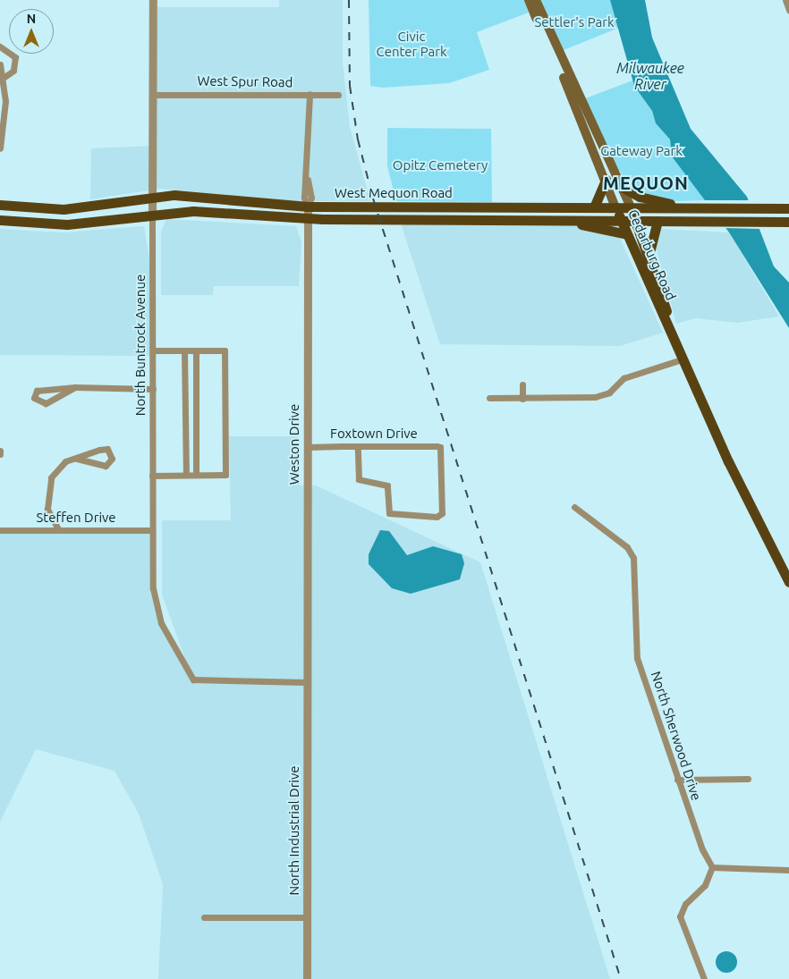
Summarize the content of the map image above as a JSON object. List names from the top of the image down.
{
  "streets": {
    "main road": ["West Mequon Road", "Cedarburg Road"],
    "street": [
      "West Spur Road",
      "North Buntrock Avenue",
      "Foxtown Drive",
      "Weston Drive",
      "Steffen Drive",
      "North Sherwood Drive",
      "North Industrial Drive"
    ]
  },
  "crossings": [
    ["West Spur Road", "North Buntrock Avenue"],
    ["West Mequon Road", "Cedarburg Road"],
    ["West Mequon Road", "North Buntrock Avenue"],
    ["West Mequon Road", "Weston Drive"],
    ["North Buntrock Avenue", "Weston Drive"],
    ["North Buntrock Avenue", "Steffen Drive"],
    ["North Buntrock Avenue", "North Industrial Drive"],
    ["Foxtown Drive", "Weston Drive"],
    ["Weston Drive", "North Industrial Drive"]
  ],
  "districts": ["MEQUON"],
  "water": ["Milwaukee River"],
  "parks": [
    "Settler's Park",
    "Civic Center Park",
    "Gateway Park",
    "Opitz Cemetery"
  ],
  "north": "top"
}
